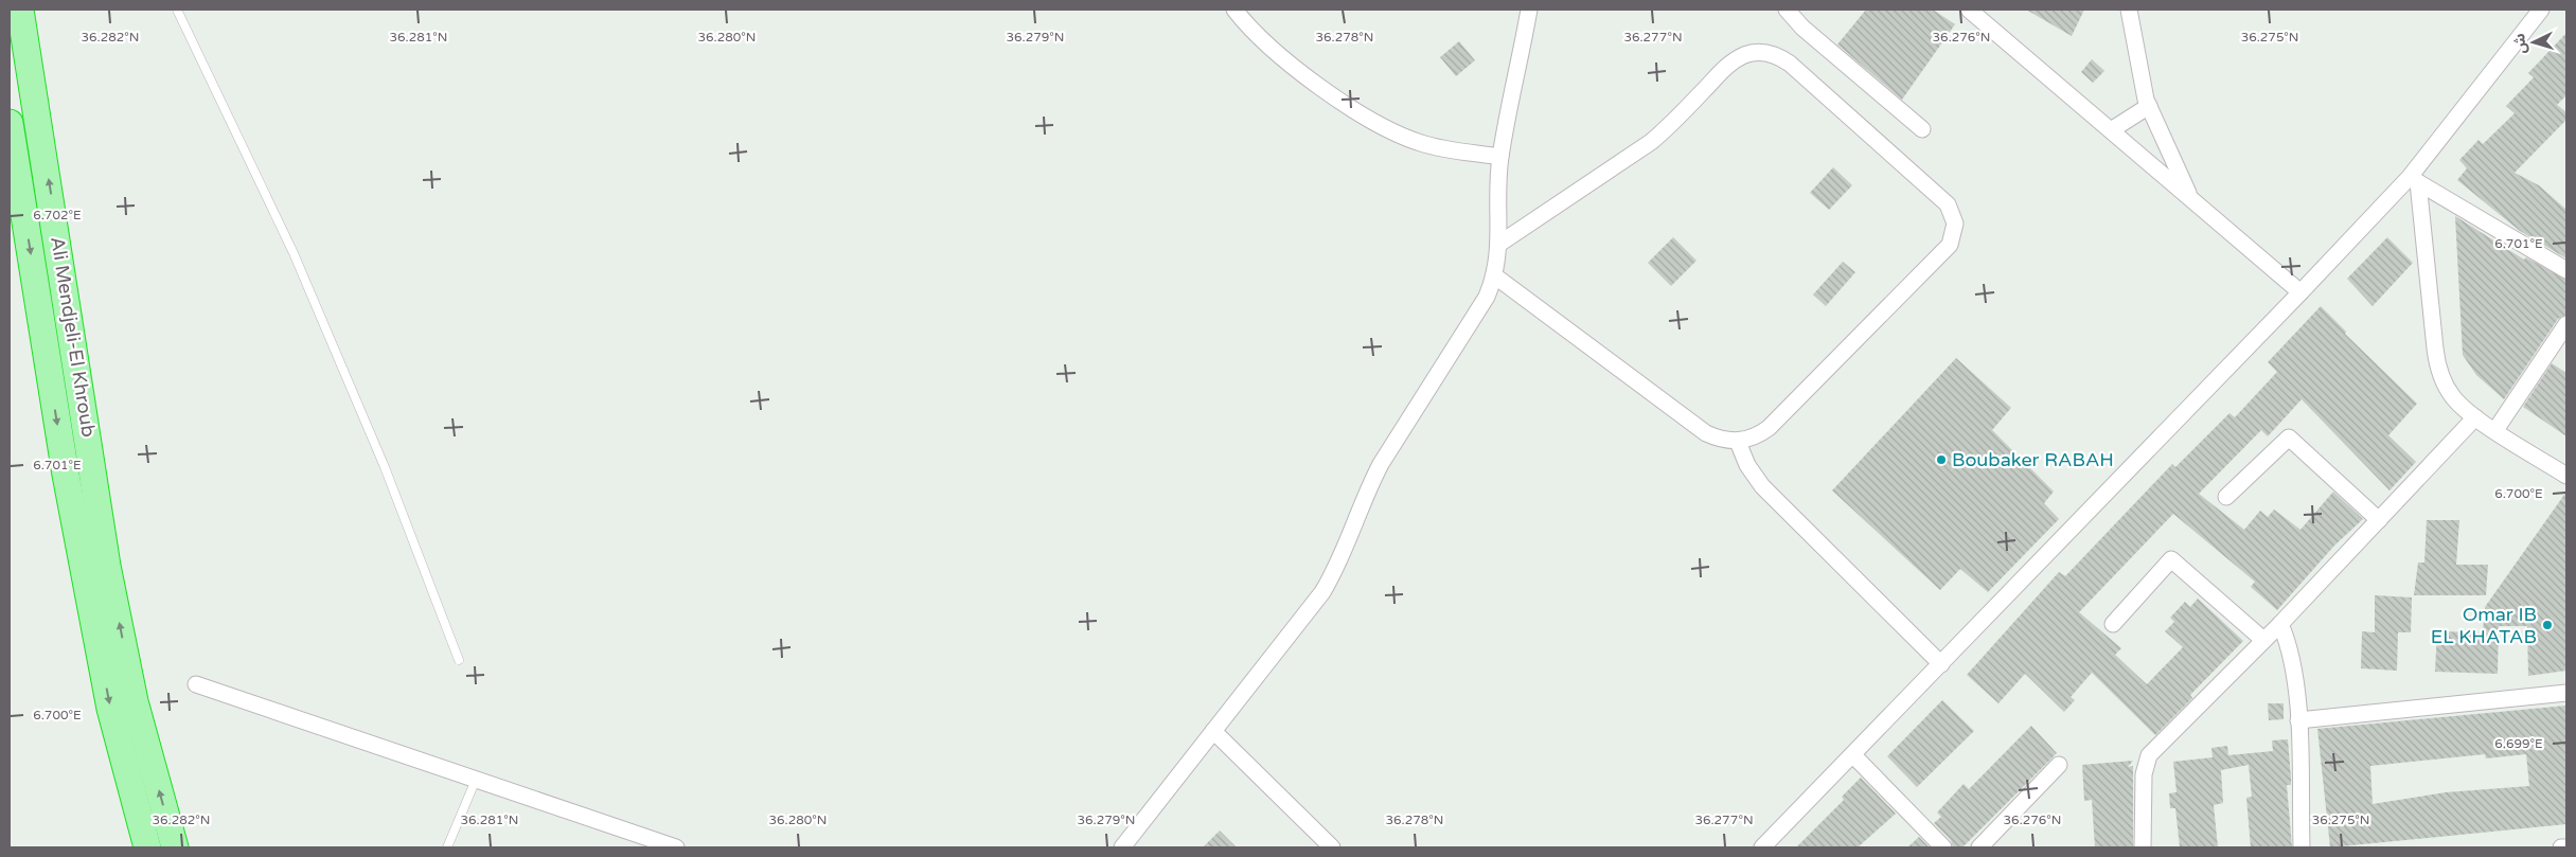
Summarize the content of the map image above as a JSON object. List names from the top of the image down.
{
  "streets": {
    "highway": ["Ali Mendjeli-El Khroub"]
  },
  "places": ["Boubaker RABAH", "Omar IB EL KHATAB"],
  "north": "left",
  "coordinates": [
    "36.282°N",
    "36.281°N",
    "36.280°N",
    "36.279°N",
    "36.278°N",
    "36.277°N",
    "36.276°N",
    "36.275°N",
    "6.702°E",
    "6.701°E",
    "6.700°E",
    "6.699°E"
  ]
}
